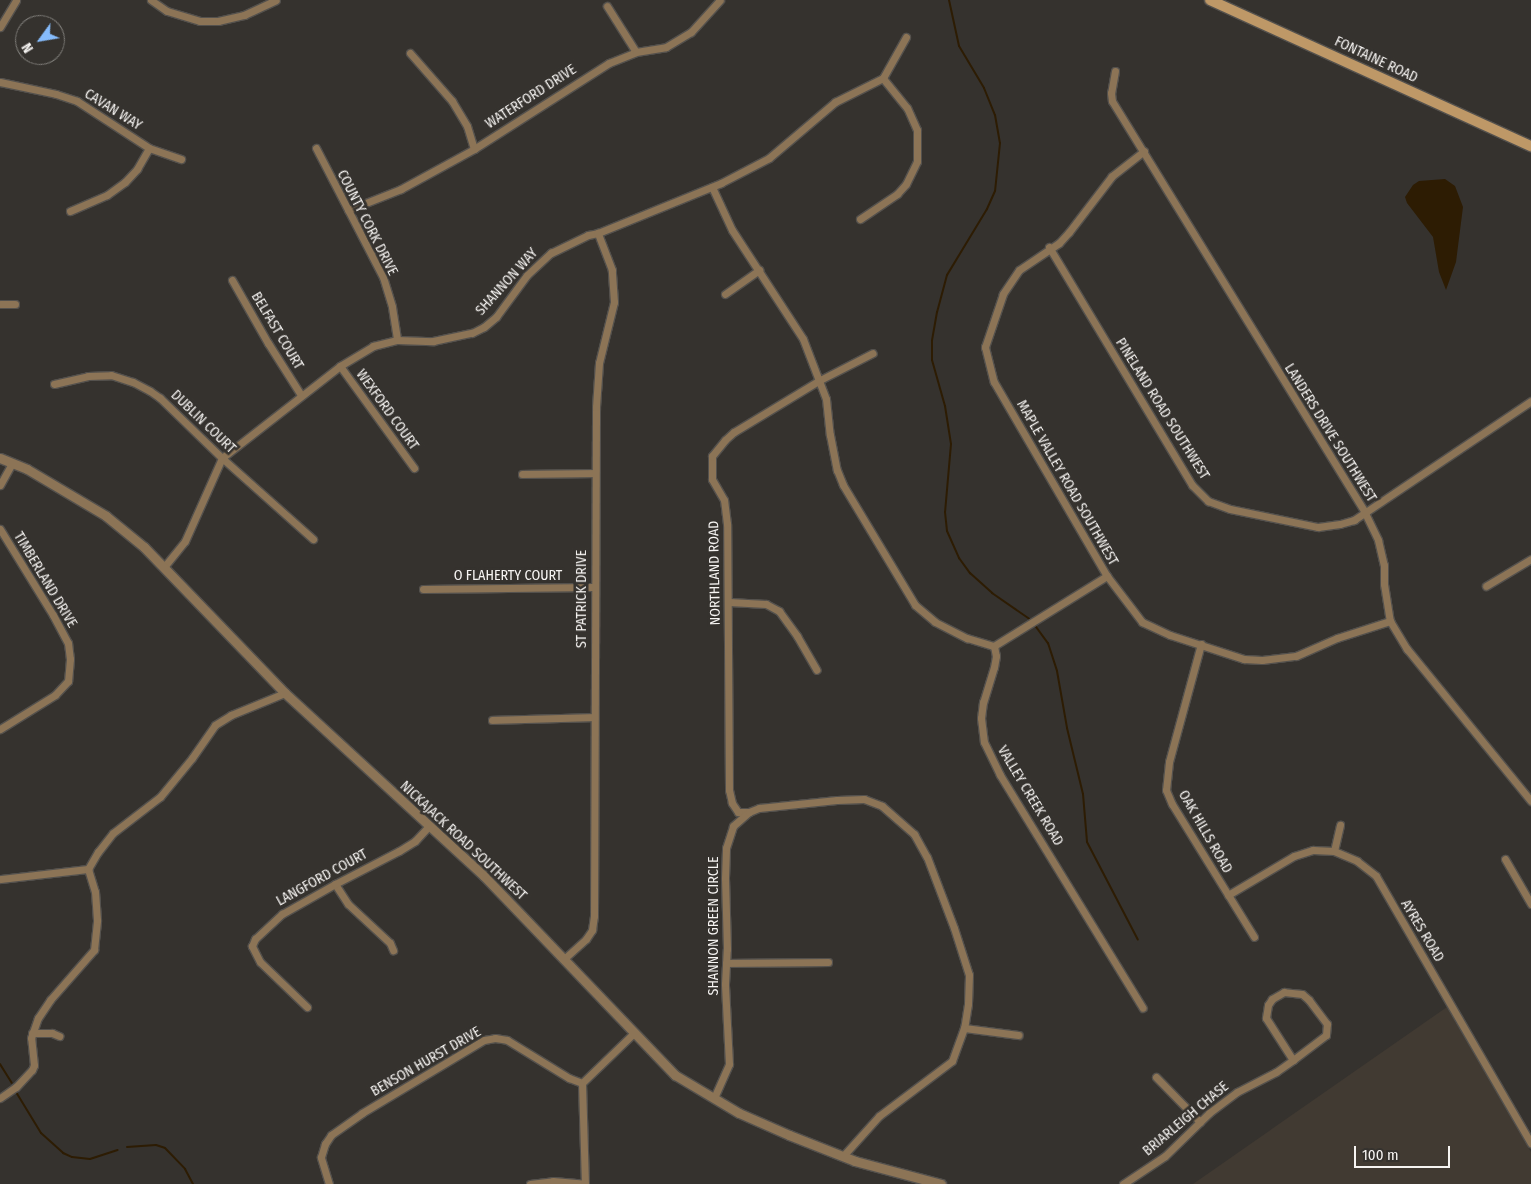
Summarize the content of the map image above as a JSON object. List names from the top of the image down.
{
  "streets": {
    "main road": ["FONTAINE ROAD"],
    "street": [
      "WATERFORD DRIVE",
      "CAVAN WAY",
      "COUNTY CORK DRIVE",
      "SHANNON WAY",
      "BELFAST COURT",
      "PINELAND ROAD SOUTHWEST",
      "WEXFORD COURT",
      "DUBLIN COURT",
      "LANDERS DRIVE SOUTHWEST",
      "MAPLE VALLEY ROAD SOUTHWEST",
      "NORTHLAND ROAD",
      "O FLAHERTY COURT",
      "TIMBERLAND DRIVE",
      "ST PATRICK DRIVE",
      "VALLEY CREEK ROAD",
      "OAK HILLS ROAD",
      "NICKAJACK ROAD SOUTHWEST",
      "LANGFORD COURT",
      "SHANNON GREEN CIRCLE",
      "AYRES ROAD",
      "BENSON HURST DRIVE",
      "BRIARLEIGH CHASE"
    ]
  },
  "crossings": [
    ["WATERFORD DRIVE", "COUNTY CORK DRIVE"],
    ["COUNTY CORK DRIVE", "SHANNON WAY"],
    ["SHANNON WAY", "BELFAST COURT"],
    ["SHANNON WAY", "WEXFORD COURT"],
    ["SHANNON WAY", "DUBLIN COURT"],
    ["SHANNON WAY", "ST PATRICK DRIVE"],
    ["SHANNON WAY", "NICKAJACK ROAD SOUTHWEST"],
    ["PINELAND ROAD SOUTHWEST", "LANDERS DRIVE SOUTHWEST"],
    ["PINELAND ROAD SOUTHWEST", "MAPLE VALLEY ROAD SOUTHWEST"],
    ["LANDERS DRIVE SOUTHWEST", "MAPLE VALLEY ROAD SOUTHWEST"],
    ["MAPLE VALLEY ROAD SOUTHWEST", "OAK HILLS ROAD"],
    ["NORTHLAND ROAD", "SHANNON GREEN CIRCLE"],
    ["O FLAHERTY COURT", "ST PATRICK DRIVE"],
    ["ST PATRICK DRIVE", "NICKAJACK ROAD SOUTHWEST"],
    ["OAK HILLS ROAD", "AYRES ROAD"],
    ["NICKAJACK ROAD SOUTHWEST", "LANGFORD COURT"],
    ["NICKAJACK ROAD SOUTHWEST", "SHANNON GREEN CIRCLE"]
  ],
  "scale_bar": "100 m",
  "north": "bottom left"
}
